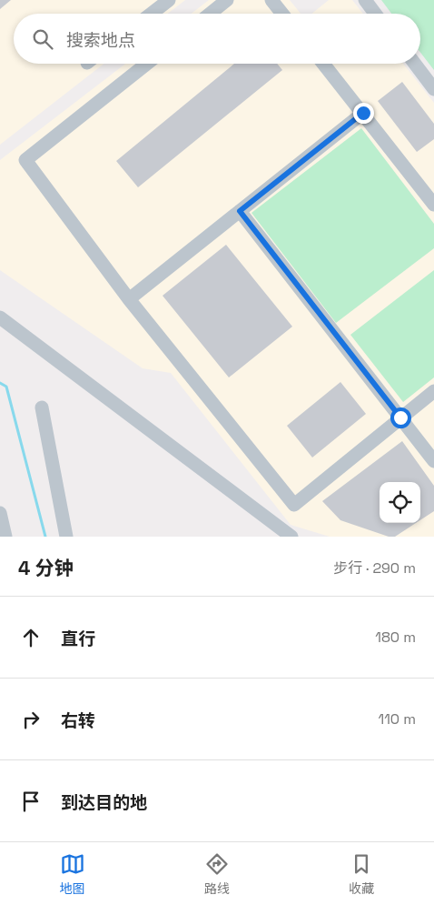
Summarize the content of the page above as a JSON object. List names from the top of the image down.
{
  "page": {
    "search": "搜索地点",
    "heading": ["4 分钟", "步行 · 290 m"],
    "list": [
      ["直行", "180 m"],
      ["右转", "110 m"],
      "到达目的地"
    ],
    "nav": ["地图", "路线", "收藏"]
  }
}
